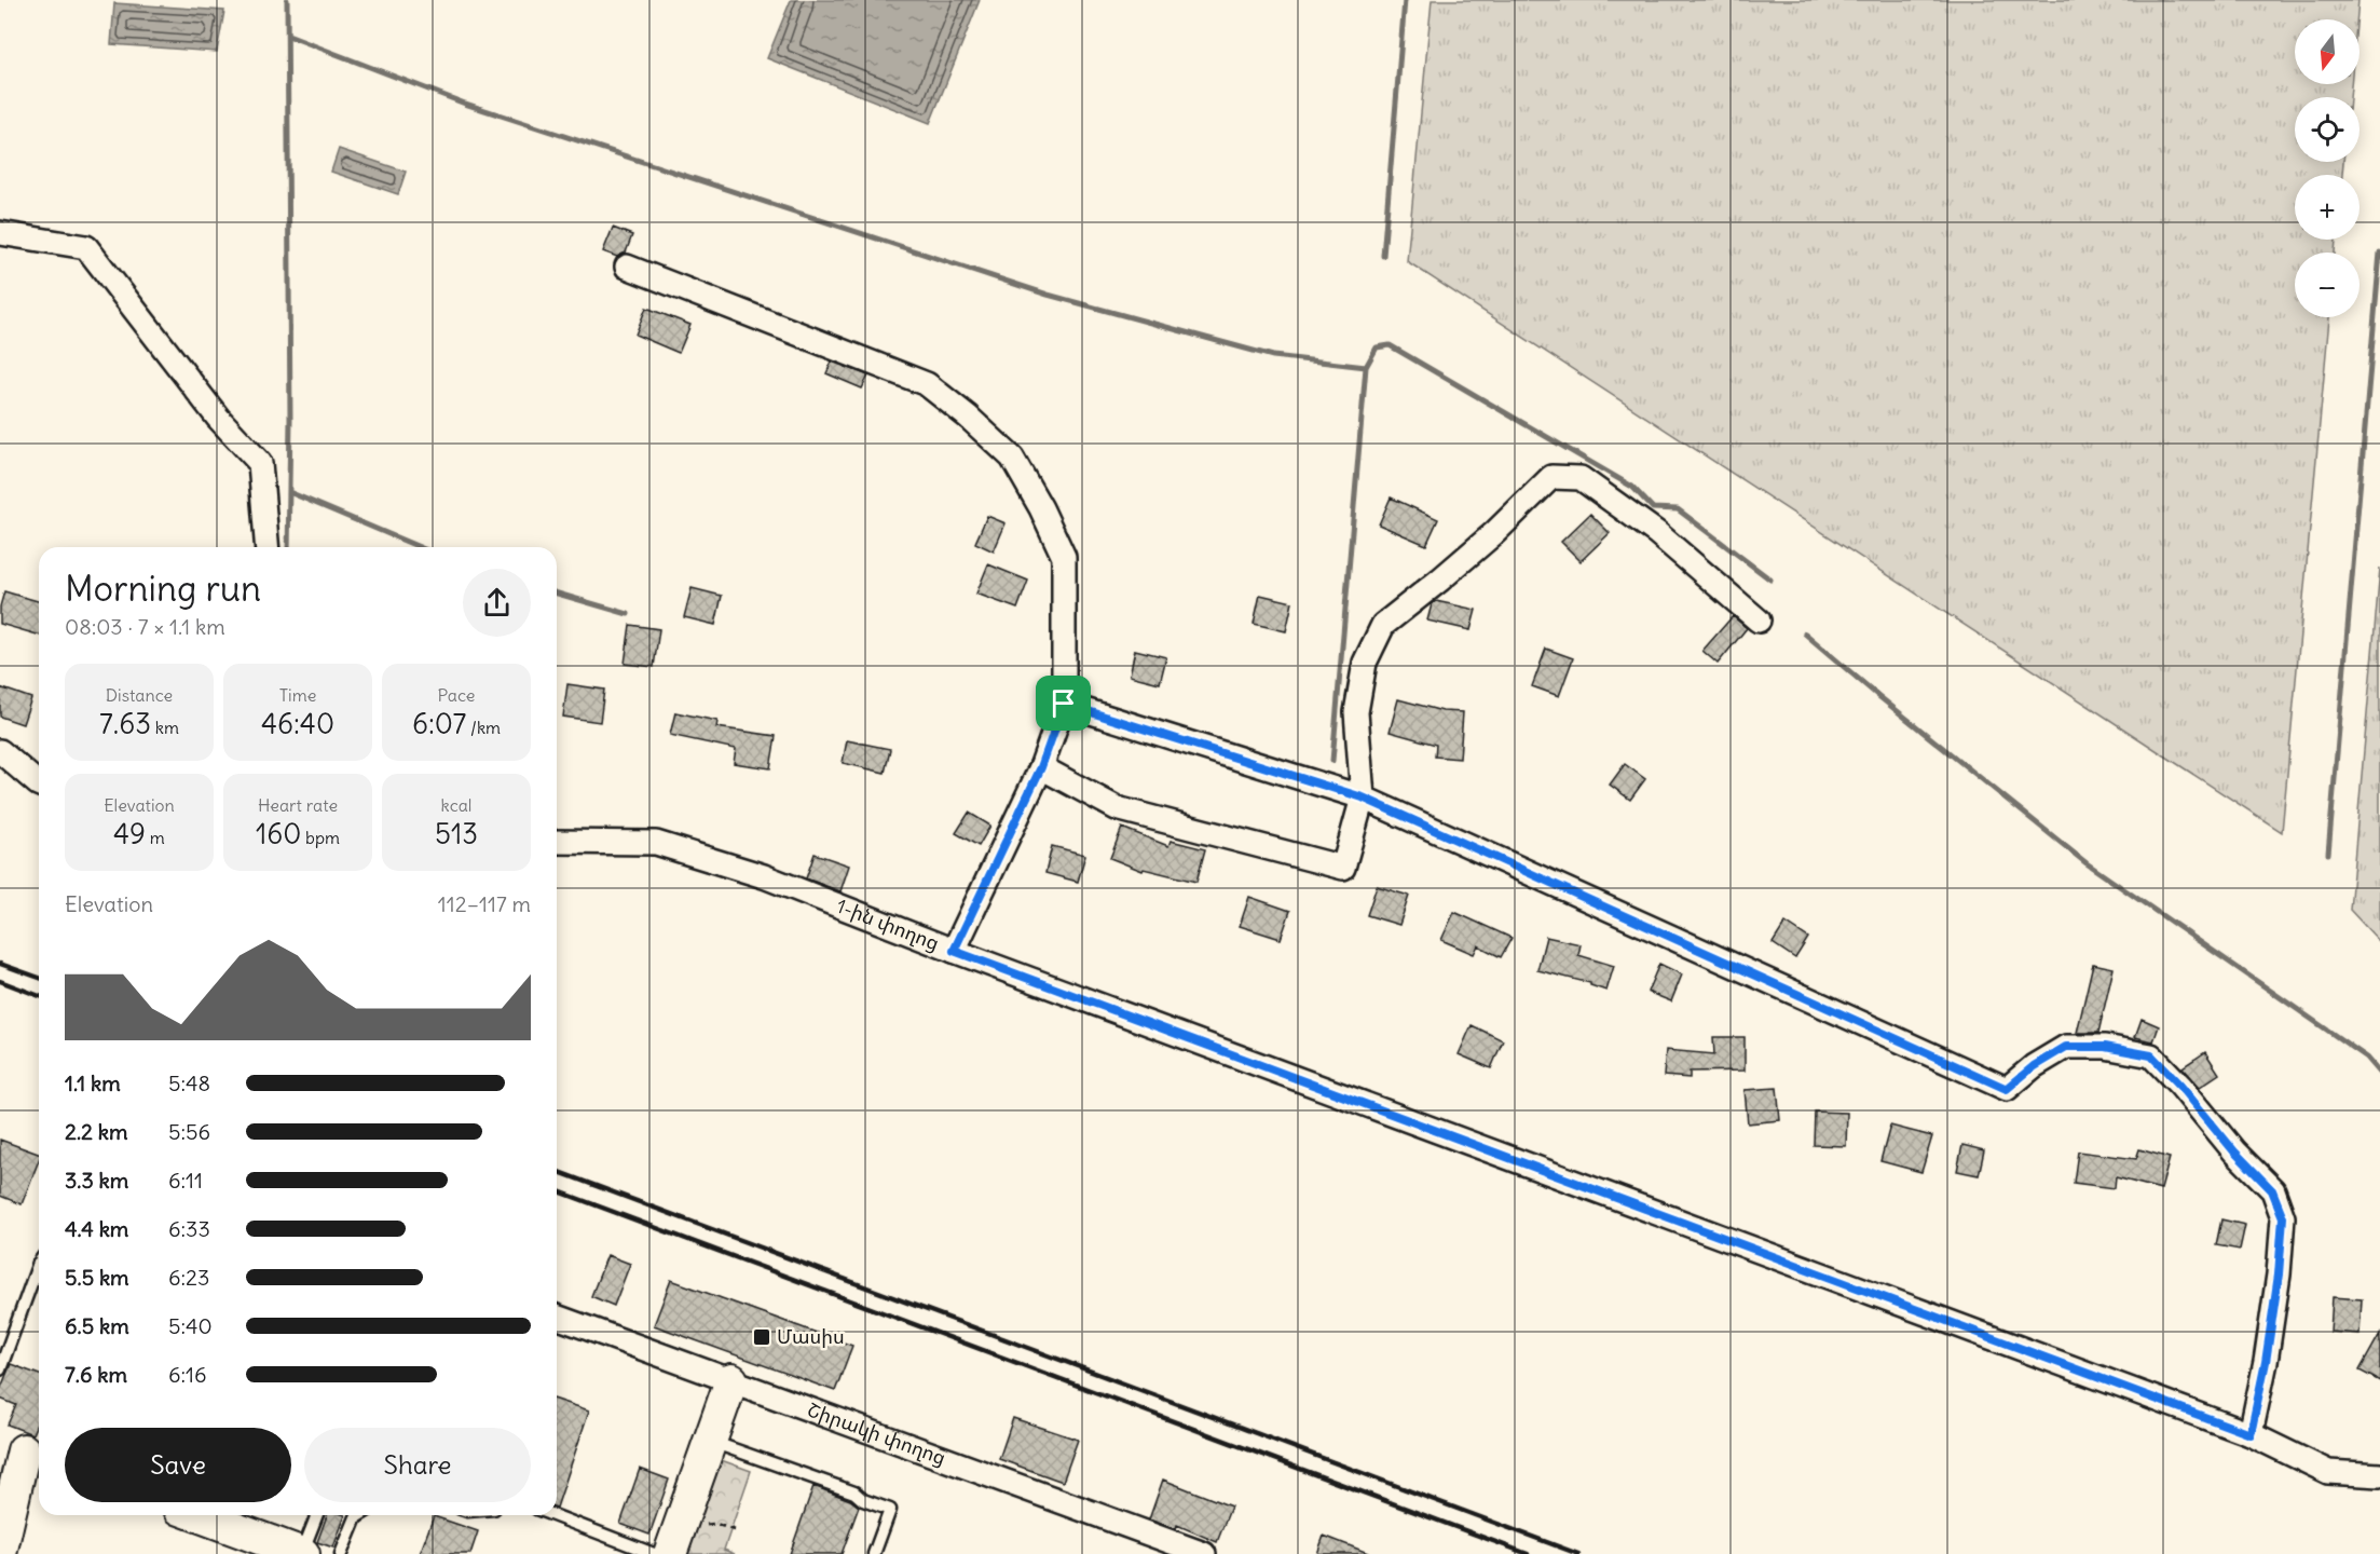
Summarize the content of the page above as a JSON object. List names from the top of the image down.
{
  "streets": {
    "street": ["1-ին փողոց", "Շիրակի փողոց"]
  },
  "places": {
    "transit": ["Մասիս"]
  },
  "north": "bottom",
  "page": {
    "map_buttons": ["+", "−"],
    "heading": ["Morning run", "08:03 · 7 × 1.1 km"],
    "stats": [
      ["Distance", "7.63 km"],
      ["Time", "46:40"],
      ["Pace", "6:07 /km"],
      ["Elevation", "49 m"],
      ["Heart rate", "160 bpm"],
      ["kcal", "513"]
    ],
    "chart": ["Elevation", "112–117 m"],
    "list": [
      {
        "name": "1.1 km",
        "note": "5:48"
      },
      {
        "name": "2.2 km",
        "note": "5:56"
      },
      {
        "name": "3.3 km",
        "note": "6:11"
      },
      {
        "name": "4.4 km",
        "note": "6:33"
      },
      {
        "name": "5.5 km",
        "note": "6:23"
      },
      {
        "name": "6.5 km",
        "note": "5:40"
      },
      {
        "name": "7.6 km",
        "note": "6:16"
      }
    ],
    "buttons": ["Save", "Share"]
  }
}
